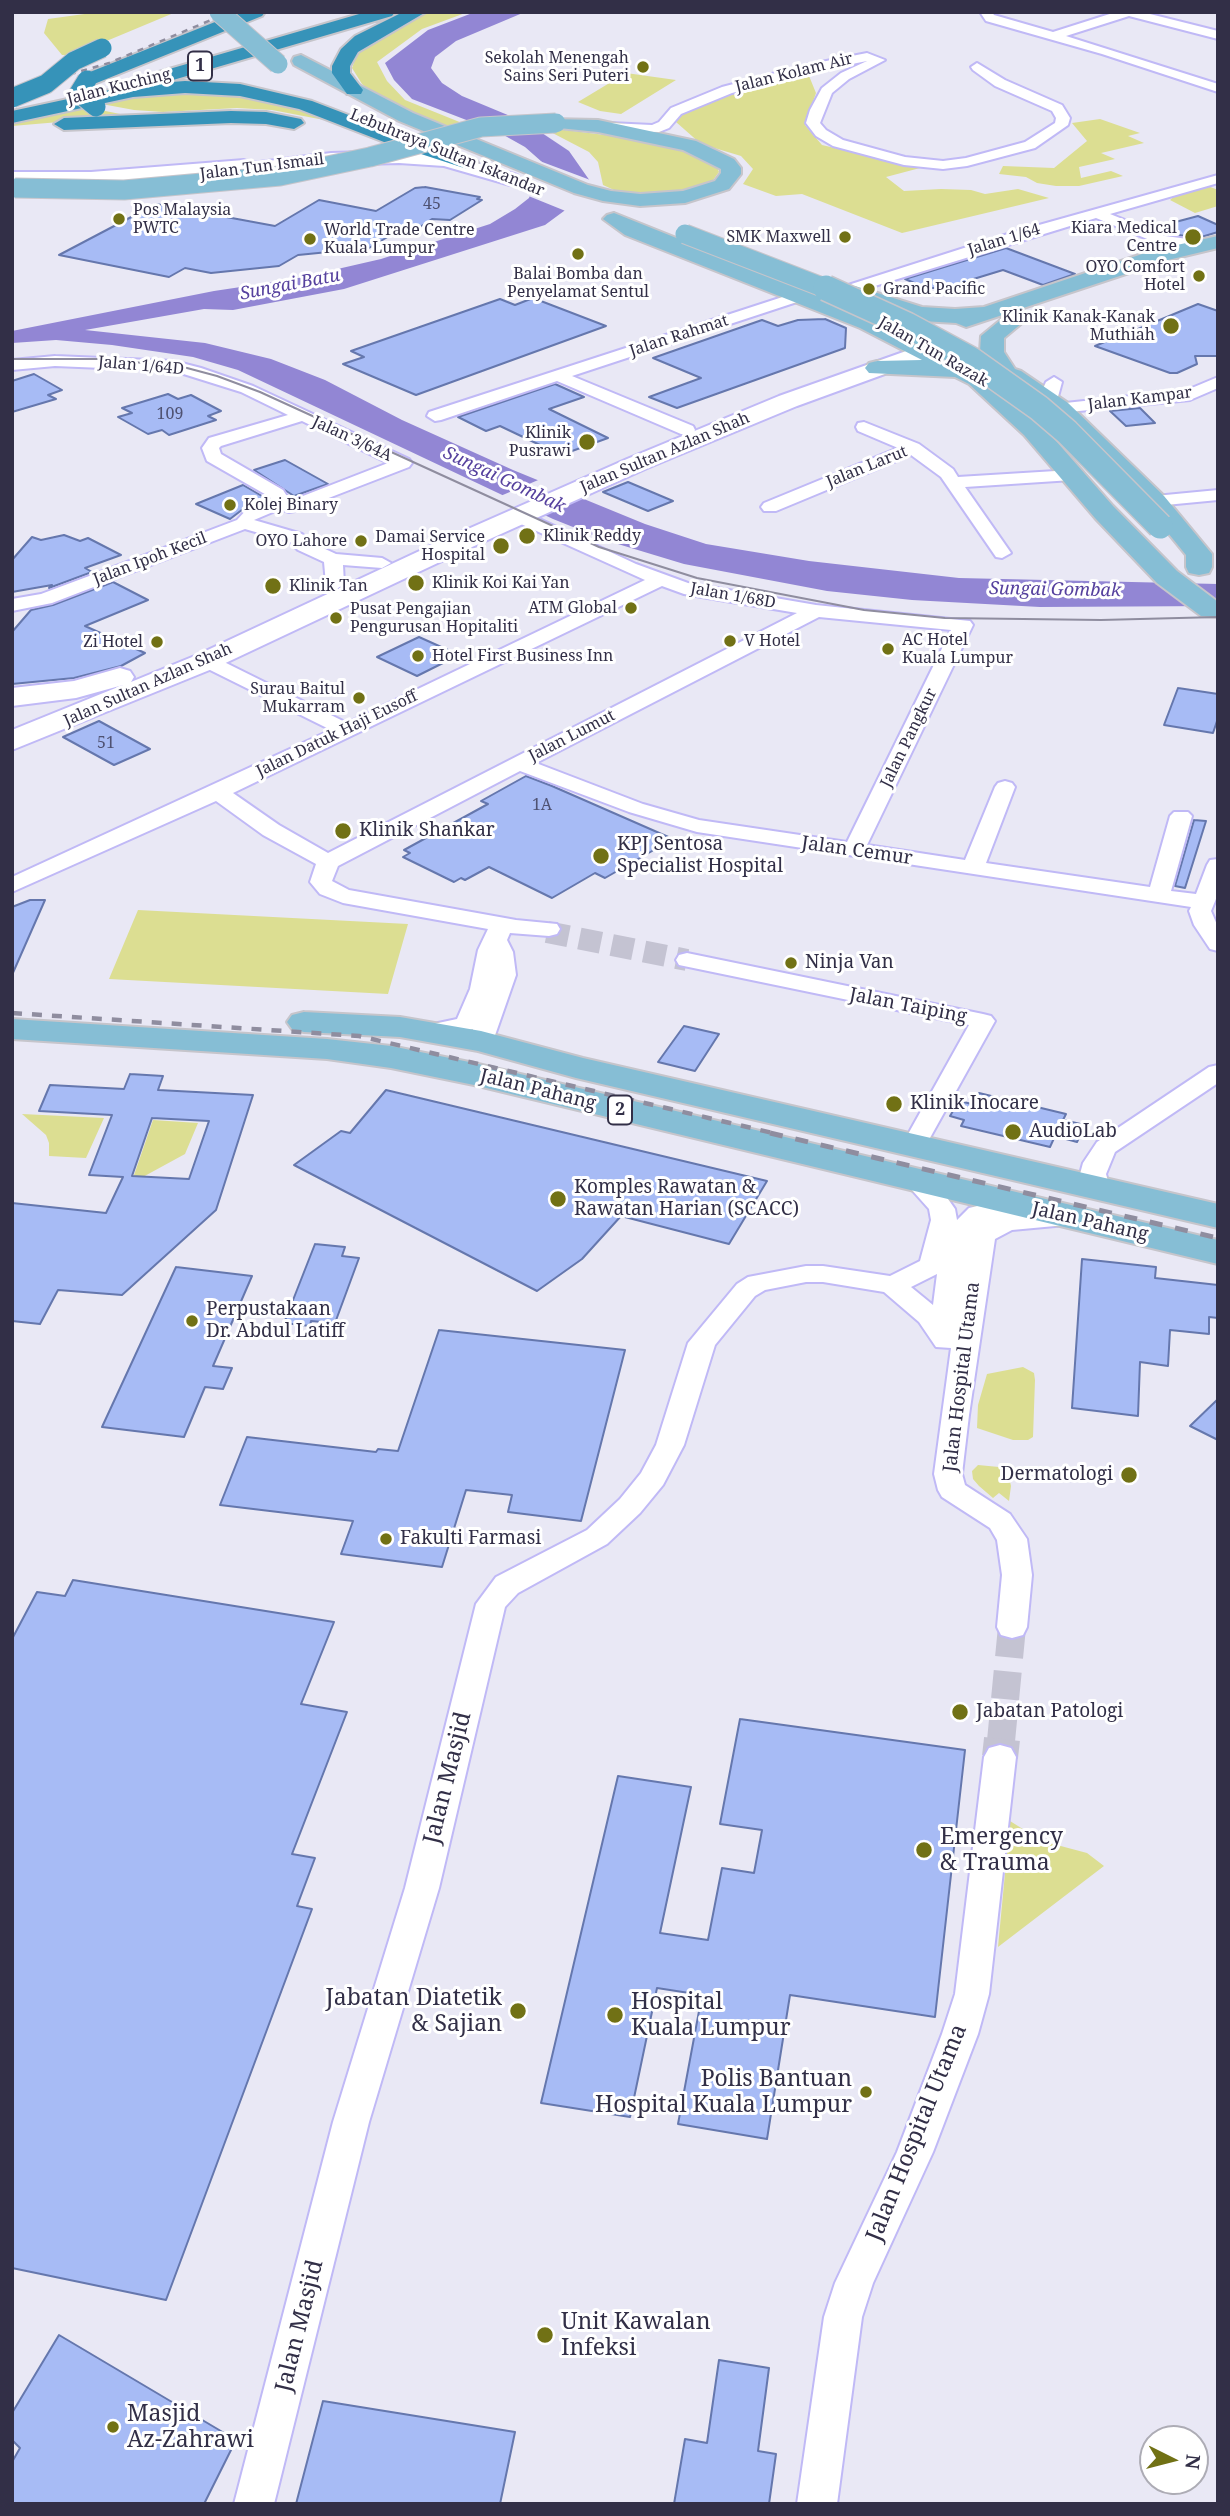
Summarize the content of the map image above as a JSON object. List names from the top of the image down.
{
  "streets": {
    "highway": ["1", "Jalan Kuching"],
    "main road": [
      "Lebuhraya Sultan Iskandar",
      "Jalan Tun Ismail",
      "Jalan Tun Razak",
      "Jalan Sultan Azlan Shah",
      "Jalan Pahang",
      "2"
    ],
    "street": [
      "Jalan Kolam Air",
      "Jalan 1/64",
      "Jalan Rahmat",
      "Jalan 1/64D",
      "Jalan Kampar",
      "Jalan 3/64A",
      "Jalan Larut",
      "Jalan Ipoh Kecil",
      "Jalan 1/68D",
      "Jalan Datuk Haji Eusoff",
      "Jalan Lumut",
      "Jalan Pangkur",
      "Jalan Cemur",
      "Jalan Taiping",
      "Jalan Hospital Utama",
      "Jalan Masjid"
    ]
  },
  "crossings": [
    ["Lebuhraya Sultan Iskandar", "Jalan Tun Ismail"],
    ["Lebuhraya Sultan Iskandar", "Jalan Tun Razak"],
    ["Jalan Tun Razak", "Jalan Kampar"],
    ["Jalan Tun Razak", "Jalan Sultan Azlan Shah"],
    ["Jalan 1/64D", "Jalan 3/64A"],
    ["Jalan 3/64A", "Jalan Ipoh Kecil"],
    ["Jalan Sultan Azlan Shah", "Jalan 1/68D"],
    ["Jalan 1/68D", "Jalan Datuk Haji Eusoff"],
    ["Jalan 1/68D", "Jalan Lumut"],
    ["Jalan 1/68D", "Jalan Pangkur"],
    ["Jalan Lumut", "Jalan Cemur"],
    ["Jalan Pangkur", "Jalan Cemur"],
    ["Jalan Taiping", "Jalan Pahang"],
    ["Jalan Pahang", "Jalan Hospital Utama"]
  ],
  "water": ["Sungai Batu", "Sungai Gombak"],
  "places": [
    "Sekolah Menengah Sains Seri Puteri",
    "Pos Malaysia PWTC",
    "SMK Maxwell",
    "Kiara Medical Centre",
    "World Trade Centre Kuala Lumpur",
    "Balai Bomba dan Penyelamat Sentul",
    "OYO Comfort Hotel",
    "Grand Pacific",
    "Klinik Kanak-Kanak Muthiah",
    "Klinik Pusrawi",
    "Kolej Binary",
    "Klinik Reddy",
    "OYO Lahore",
    "Damai Service Hospital",
    "Klinik Koi Kai Yan",
    "Klinik Tan",
    "ATM Global",
    "Pusat Pengajian Pengurusan Hopitaliti",
    "V Hotel",
    "Zi Hotel",
    "AC Hotel Kuala Lumpur",
    "Hotel First Business Inn",
    "Surau Baitul Mukarram",
    "Klinik Shankar",
    "KPJ Sentosa Specialist Hospital",
    "Ninja Van",
    "Klinik Inocare",
    "AudioLab",
    "Komples Rawatan & Rawatan Harian (SCACC)",
    "Perpustakaan Dr. Abdul Latiff",
    "Dermatologi",
    "Fakulti Farmasi",
    "Jabatan Patologi",
    "Emergency & Trauma",
    "Jabatan Diatetik & Sajian",
    "Hospital Kuala Lumpur",
    "Polis Bantuan Hospital Kuala Lumpur",
    "Unit Kawalan Infeksi",
    "Masjid Az-Zahrawi"
  ],
  "house_numbers": [
    "45",
    "109",
    "51",
    "1A"
  ],
  "north": "right"
}
